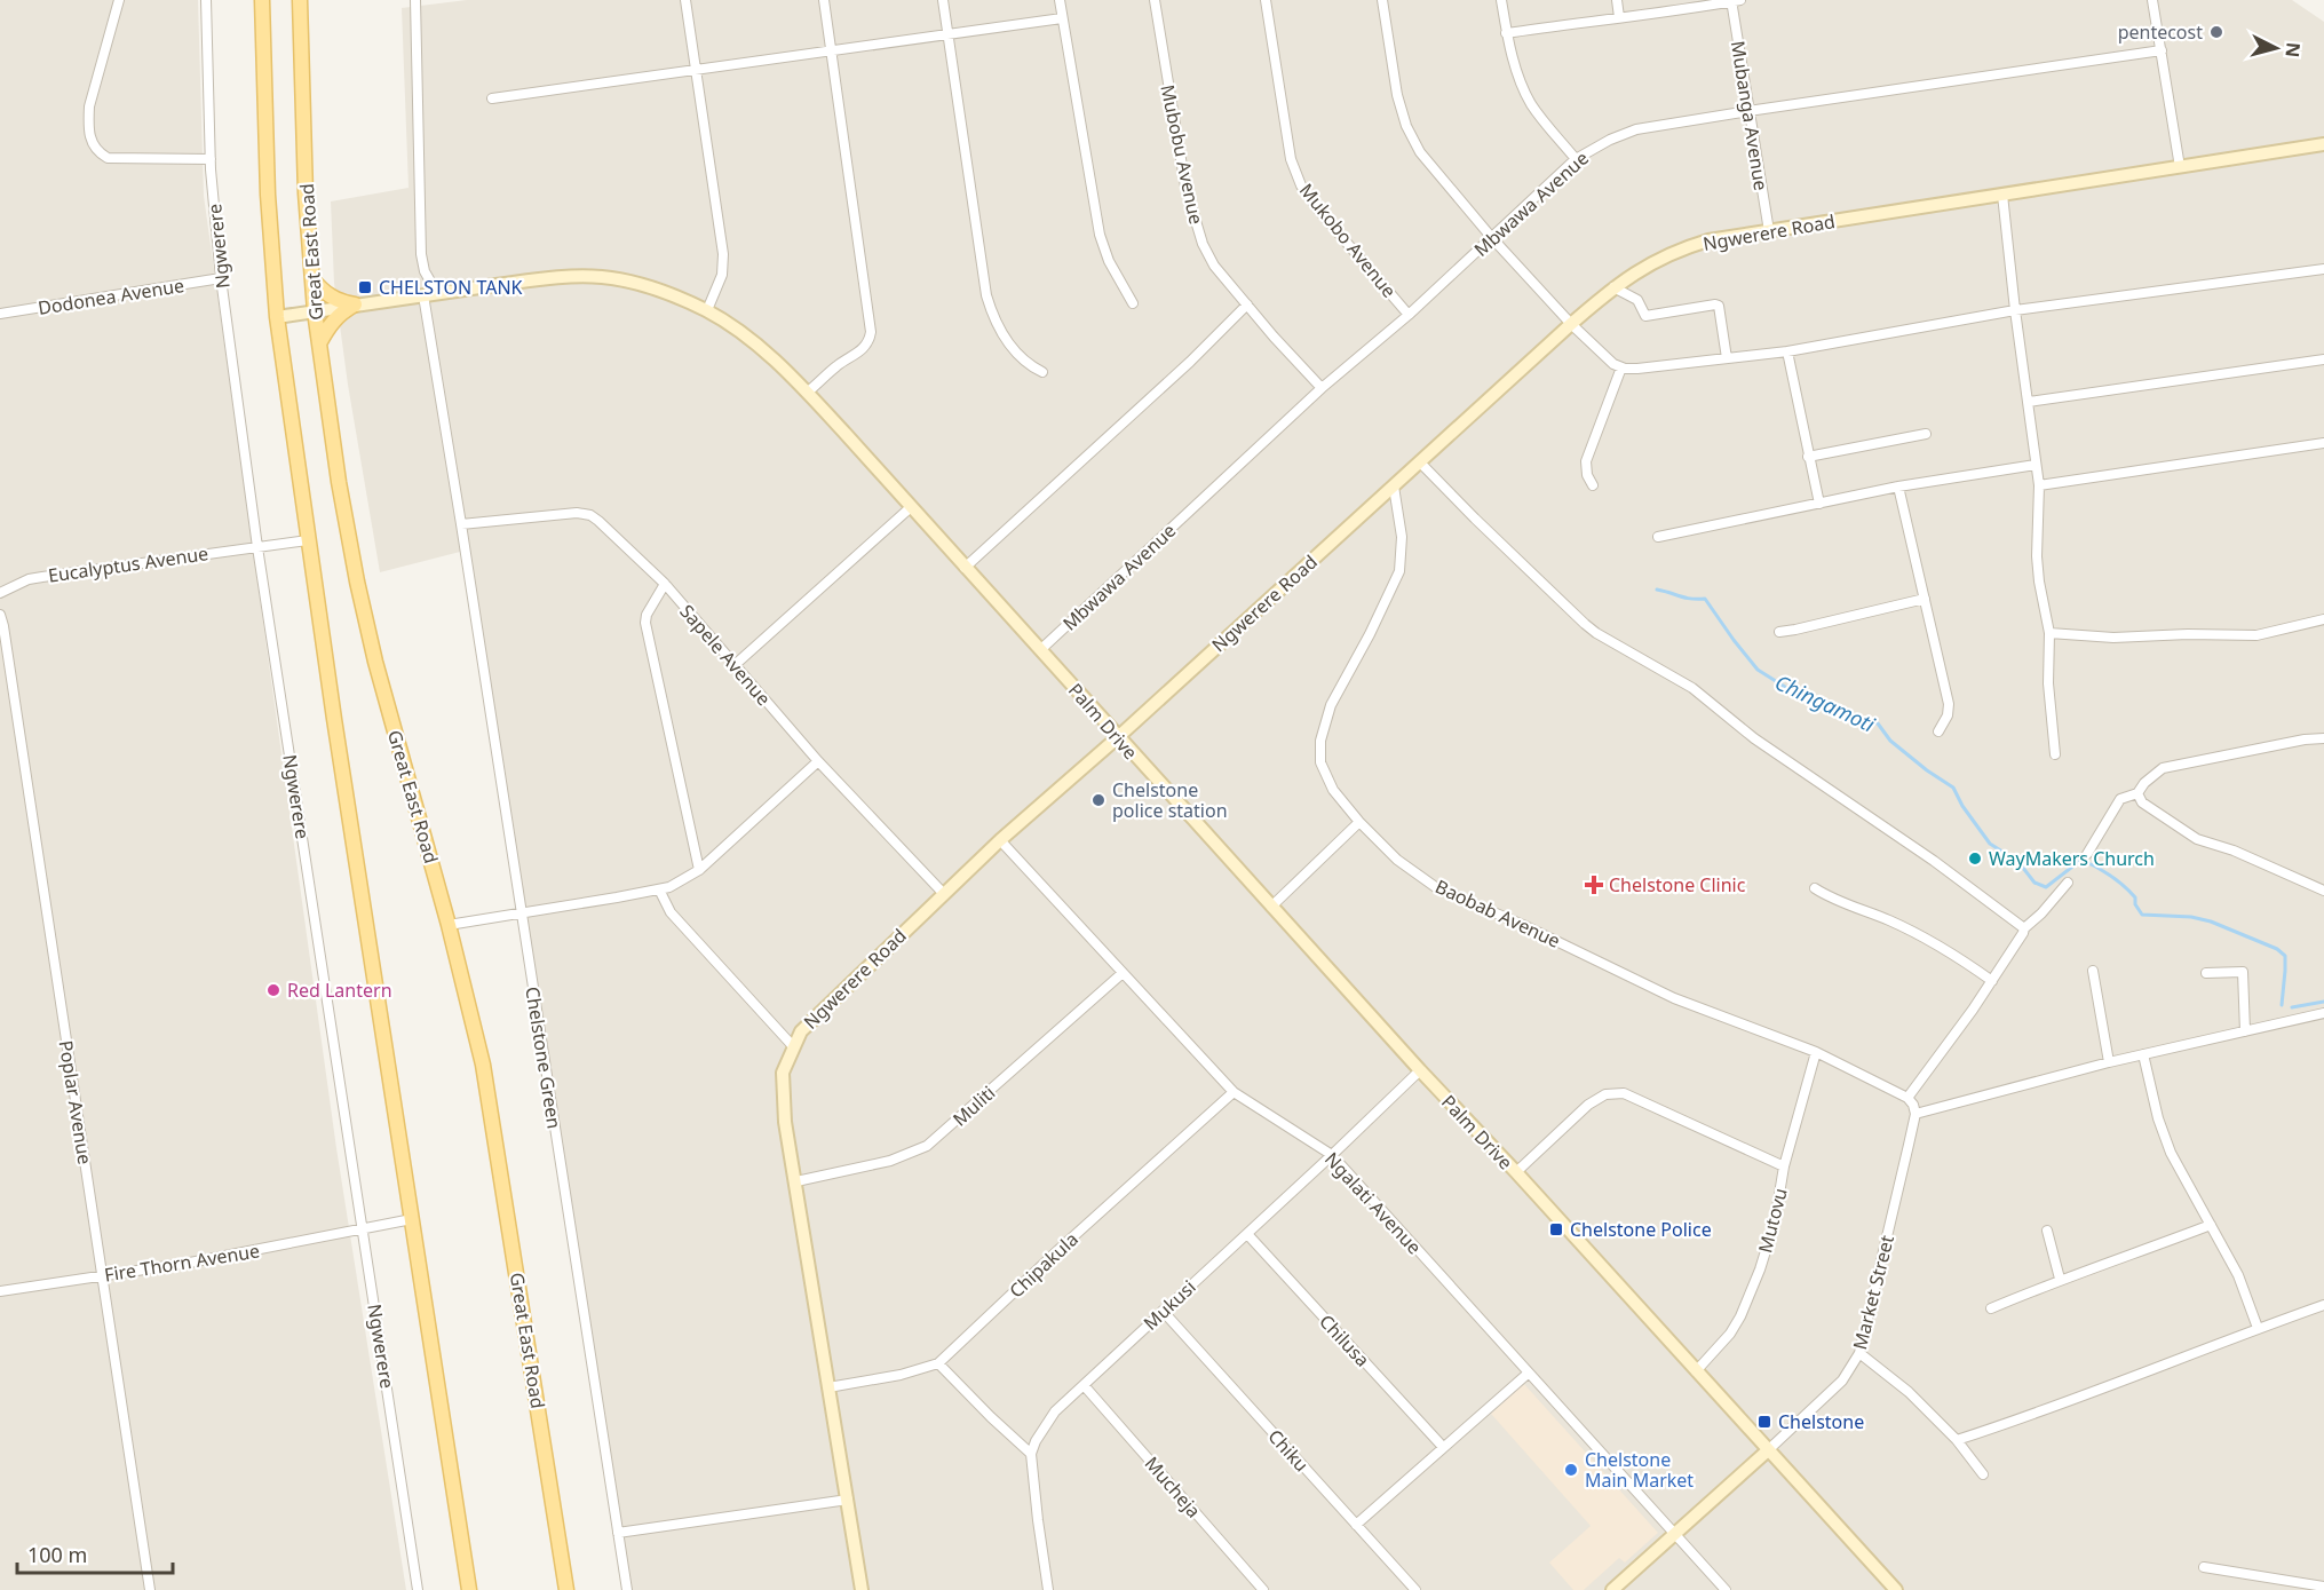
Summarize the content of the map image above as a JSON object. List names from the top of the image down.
{
  "streets": {
    "main road": ["Great East Road"],
    "street": [
      "Mubanga Avenue",
      "Mubobu Avenue",
      "Mbwawa Avenue",
      "Ngwerere Road",
      "Mukobo Avenue",
      "Ngwerere",
      "Dodonea Avenue",
      "Eucalyptus Avenue",
      "Sapele Avenue",
      "Palm Drive",
      "Baobab Avenue",
      "Chelstone Green",
      "Poplar Avenue",
      "Muliti",
      "Ngalati Avenue",
      "Mutovu",
      "Fire Thorn Avenue",
      "Chipakula",
      "Market Street",
      "Mukusi",
      "Chilusa",
      "Chiku",
      "Mucheja"
    ]
  },
  "crossings": [
    ["Mubanga Avenue", "Mbwawa Avenue"],
    ["Mubanga Avenue", "Ngwerere Road"],
    ["Mubobu Avenue", "Mbwawa Avenue"],
    ["Mbwawa Avenue", "Mukobo Avenue"],
    ["Mbwawa Avenue", "Palm Drive"],
    ["Ngwerere Road", "Sapele Avenue"],
    ["Ngwerere Road", "Palm Drive"],
    ["Ngwerere Road", "Baobab Avenue"],
    ["Ngwerere Road", "Muliti"],
    ["Ngwerere Road", "Ngalati Avenue"],
    ["Ngwerere Road", "Chipakula"],
    ["Ngwerere", "Dodonea Avenue"],
    ["Ngwerere", "Eucalyptus Avenue"],
    ["Ngwerere", "Fire Thorn Avenue"],
    ["Great East Road", "Eucalyptus Avenue"],
    ["Great East Road", "Palm Drive"],
    ["Great East Road", "Fire Thorn Avenue"],
    ["Sapele Avenue", "Chelstone Green"],
    ["Palm Drive", "Chelstone Green"],
    ["Palm Drive", "Mutovu"],
    ["Palm Drive", "Market Street"],
    ["Palm Drive", "Mukusi"],
    ["Baobab Avenue", "Mutovu"],
    ["Poplar Avenue", "Fire Thorn Avenue"],
    ["Muliti", "Ngalati Avenue"],
    ["Ngalati Avenue", "Chipakula"],
    ["Ngalati Avenue", "Market Street"],
    ["Ngalati Avenue", "Mukusi"],
    ["Mukusi", "Chilusa"],
    ["Mukusi", "Chiku"],
    ["Mukusi", "Mucheja"]
  ],
  "water": ["Chingamoti"],
  "places": {
    "other": [
      "pentecost",
      "Chelstone police station",
      "WayMakers Church",
      "Red Lantern",
      "Chelstone Main Market"
    ],
    "transit": ["CHELSTON TANK", "Chelstone Police", "Chelstone"],
    "health": ["Chelstone Clinic"]
  },
  "scale_bar": "100 m",
  "north": "right"
}
